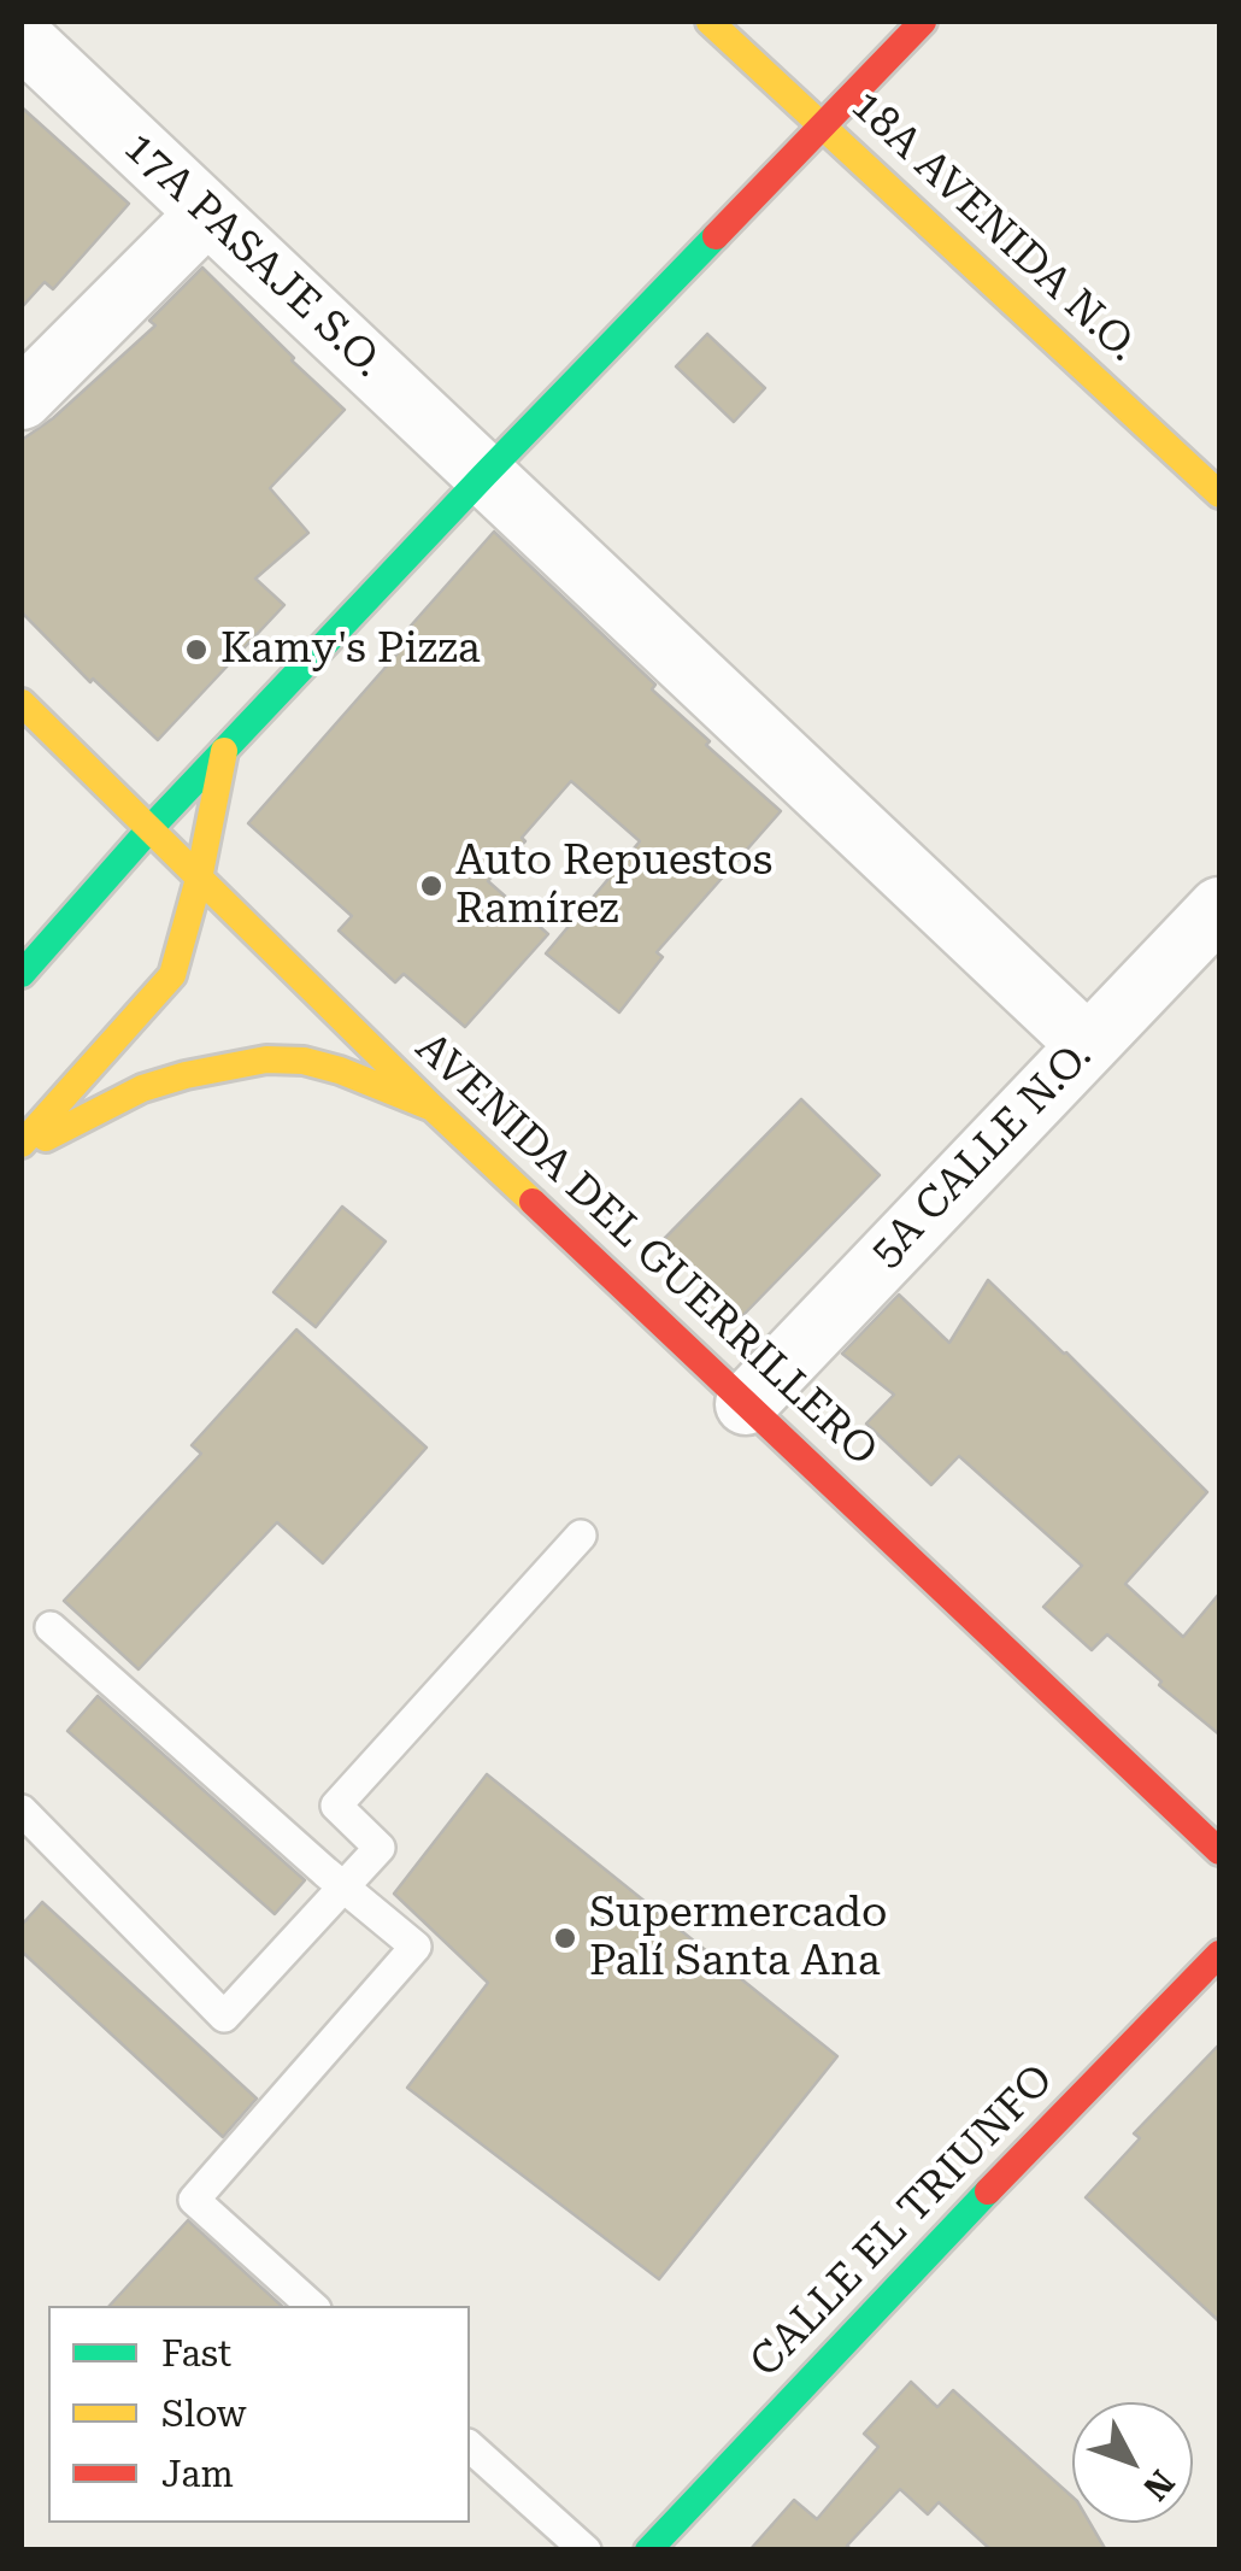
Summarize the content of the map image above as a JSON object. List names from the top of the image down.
{
  "streets": {
    "main road": ["18A AVENIDA N.O.", "AVENIDA DEL GUERRILLERO", "CALLE EL TRIUNFO"],
    "street": ["17A PASAJE S.O.", "5A CALLE N.O."]
  },
  "crossings": [
    ["17A PASAJE S.O.", "5A CALLE N.O."],
    ["5A CALLE N.O.", "AVENIDA DEL GUERRILLERO"]
  ],
  "places": ["Kamy's Pizza", "Auto Repuestos Ramírez", "Supermercado Palí Santa Ana"],
  "legend": ["Fast", "Slow", "Jam"],
  "north": "bottom right"
}
